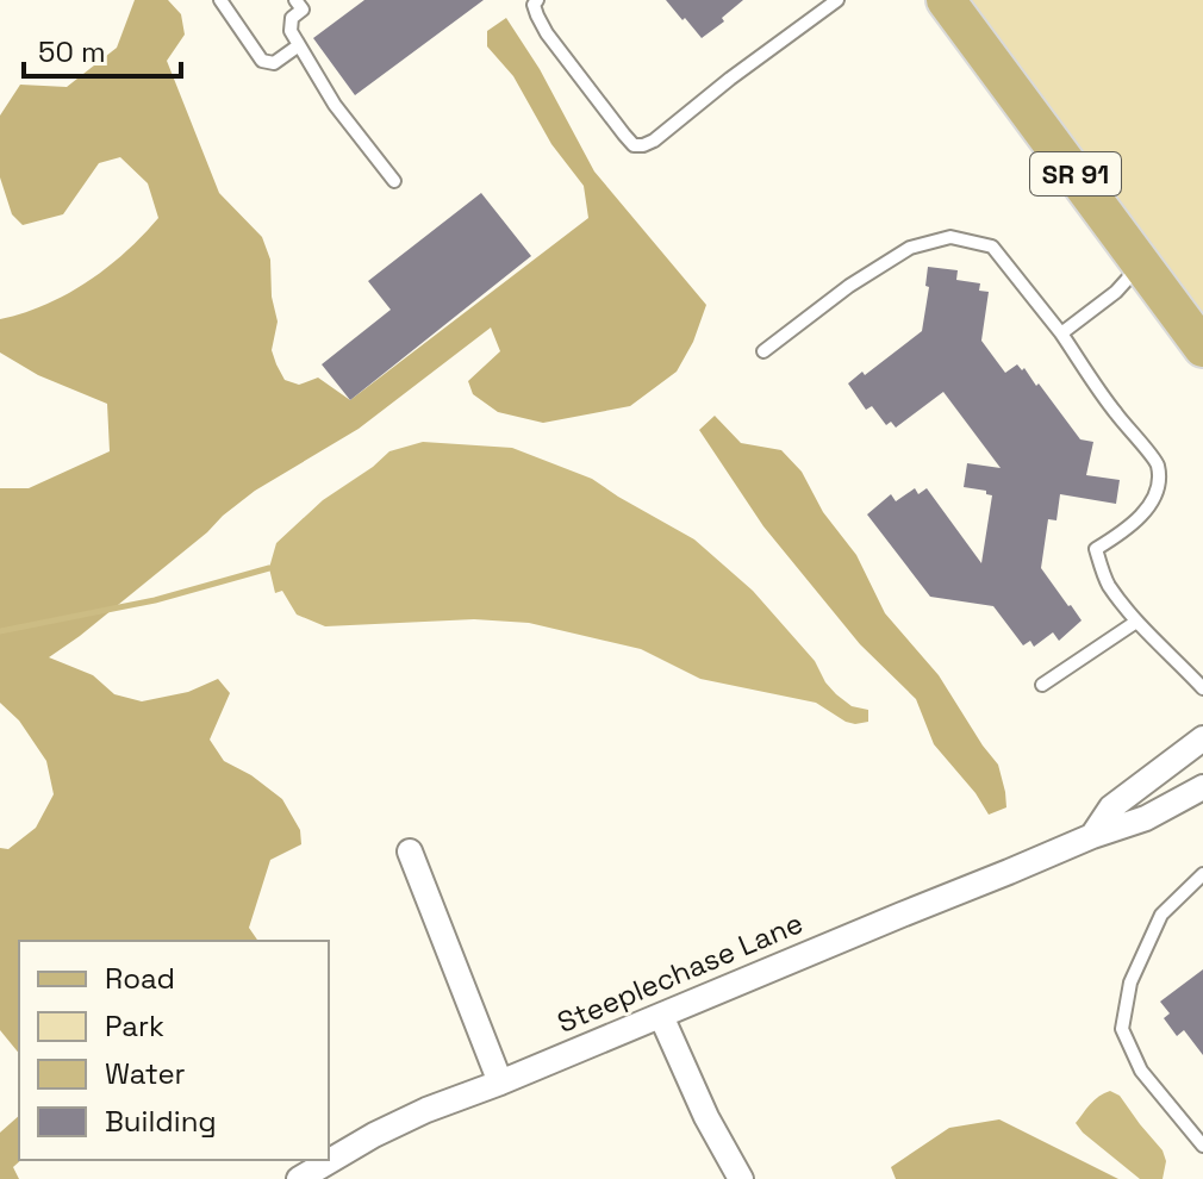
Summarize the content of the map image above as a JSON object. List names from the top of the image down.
{
  "streets": {
    "main road": ["SR 91"],
    "street": ["Steeplechase Lane"]
  },
  "legend": [
    "Road",
    "Park",
    "Water",
    "Building"
  ],
  "scale_bar": "50 m"
}
